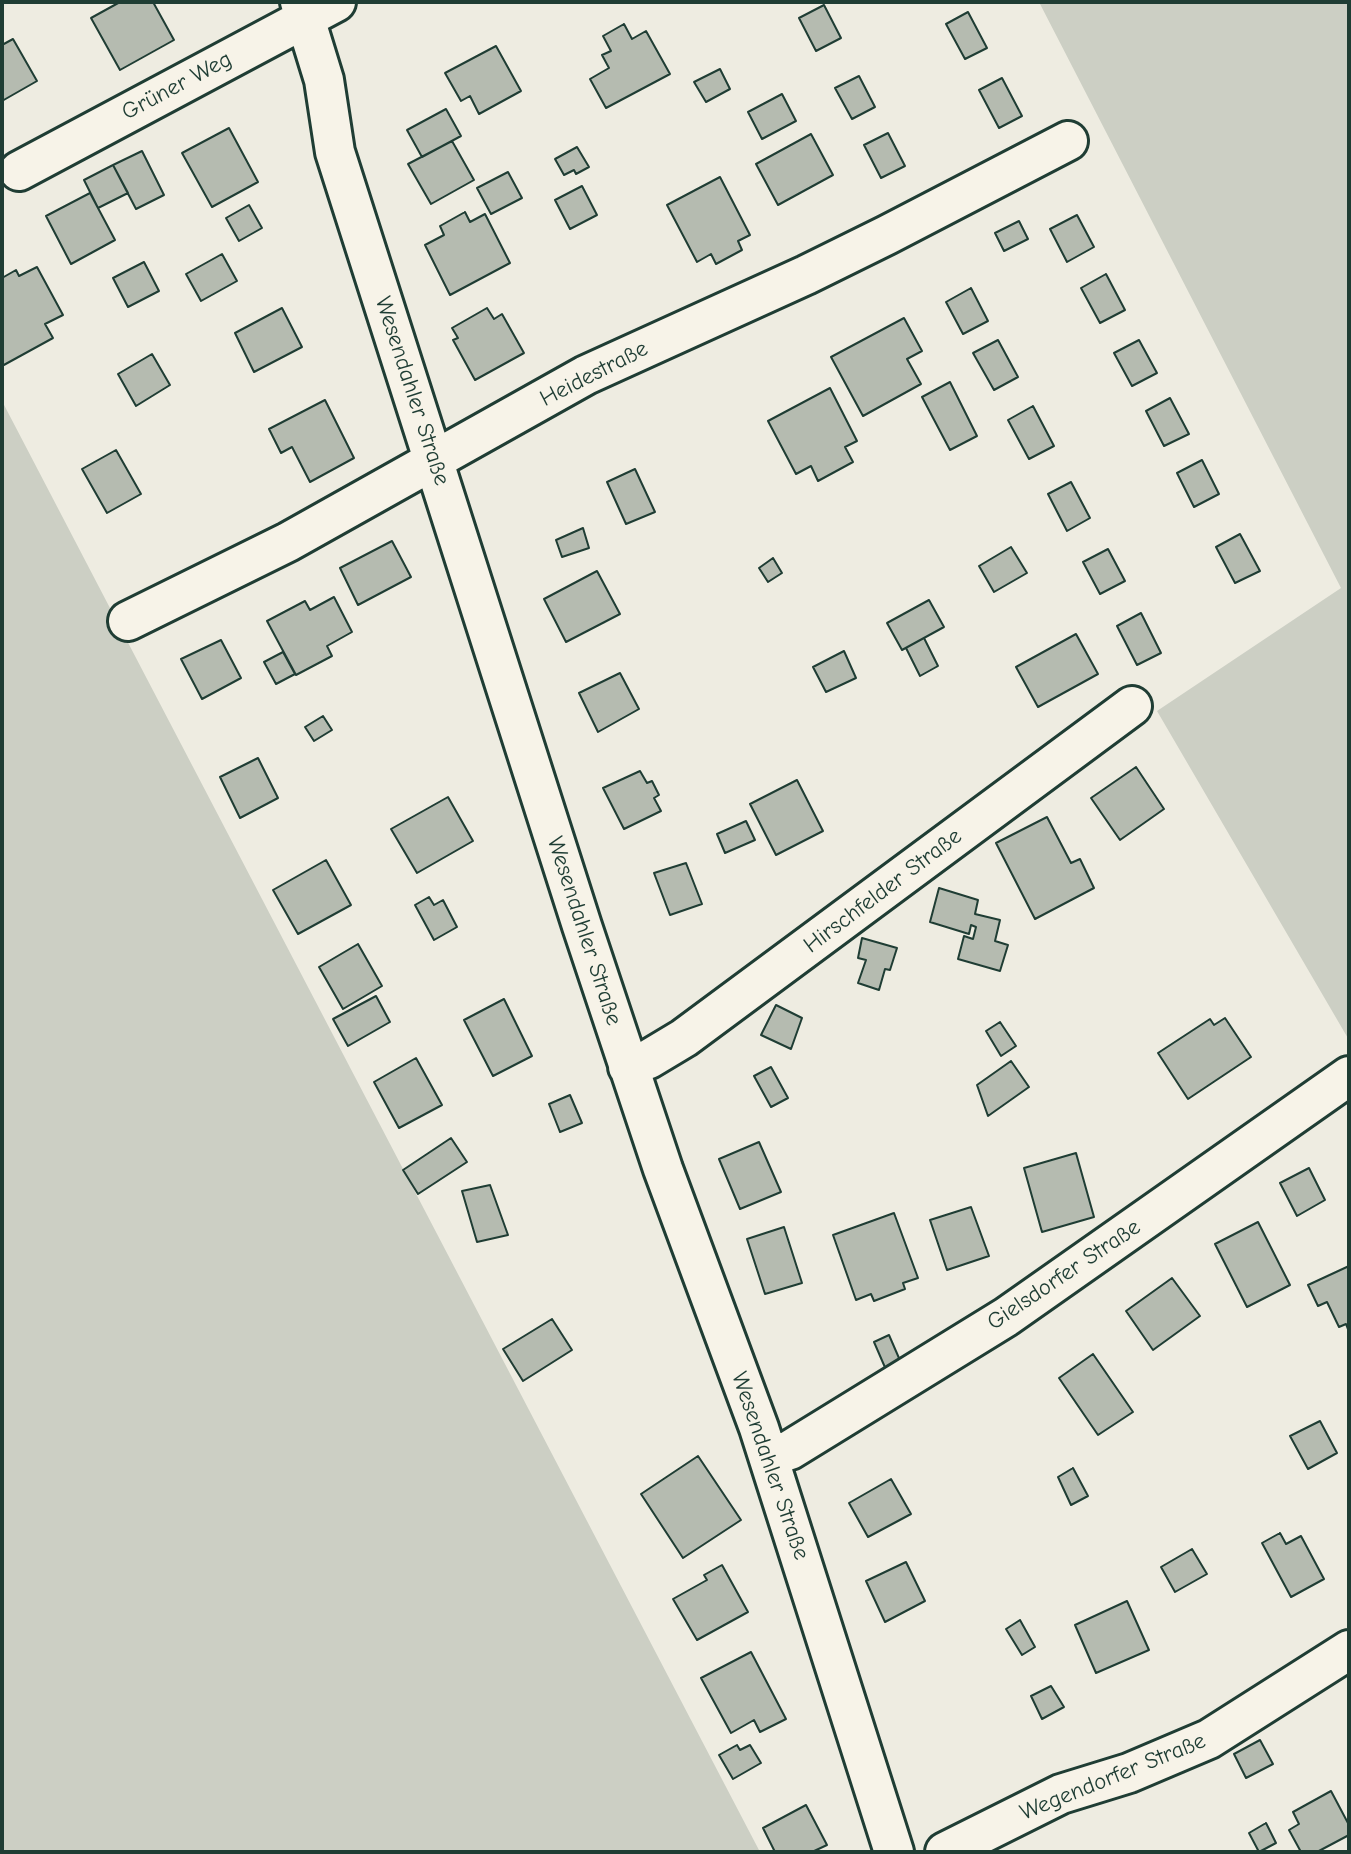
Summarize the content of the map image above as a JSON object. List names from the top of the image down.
{
  "streets": {
    "street": [
      "Grüner Weg",
      "Heidestraße",
      "Wesendahler Straße",
      "Hirschfelder Straße",
      "Gielsdorfer Straße",
      "Wegendorfer Straße"
    ]
  },
  "crossings": [
    ["Grüner Weg", "Wesendahler Straße"],
    ["Heidestraße", "Wesendahler Straße"],
    ["Wesendahler Straße", "Hirschfelder Straße"],
    ["Wesendahler Straße", "Gielsdorfer Straße"]
  ]
}
